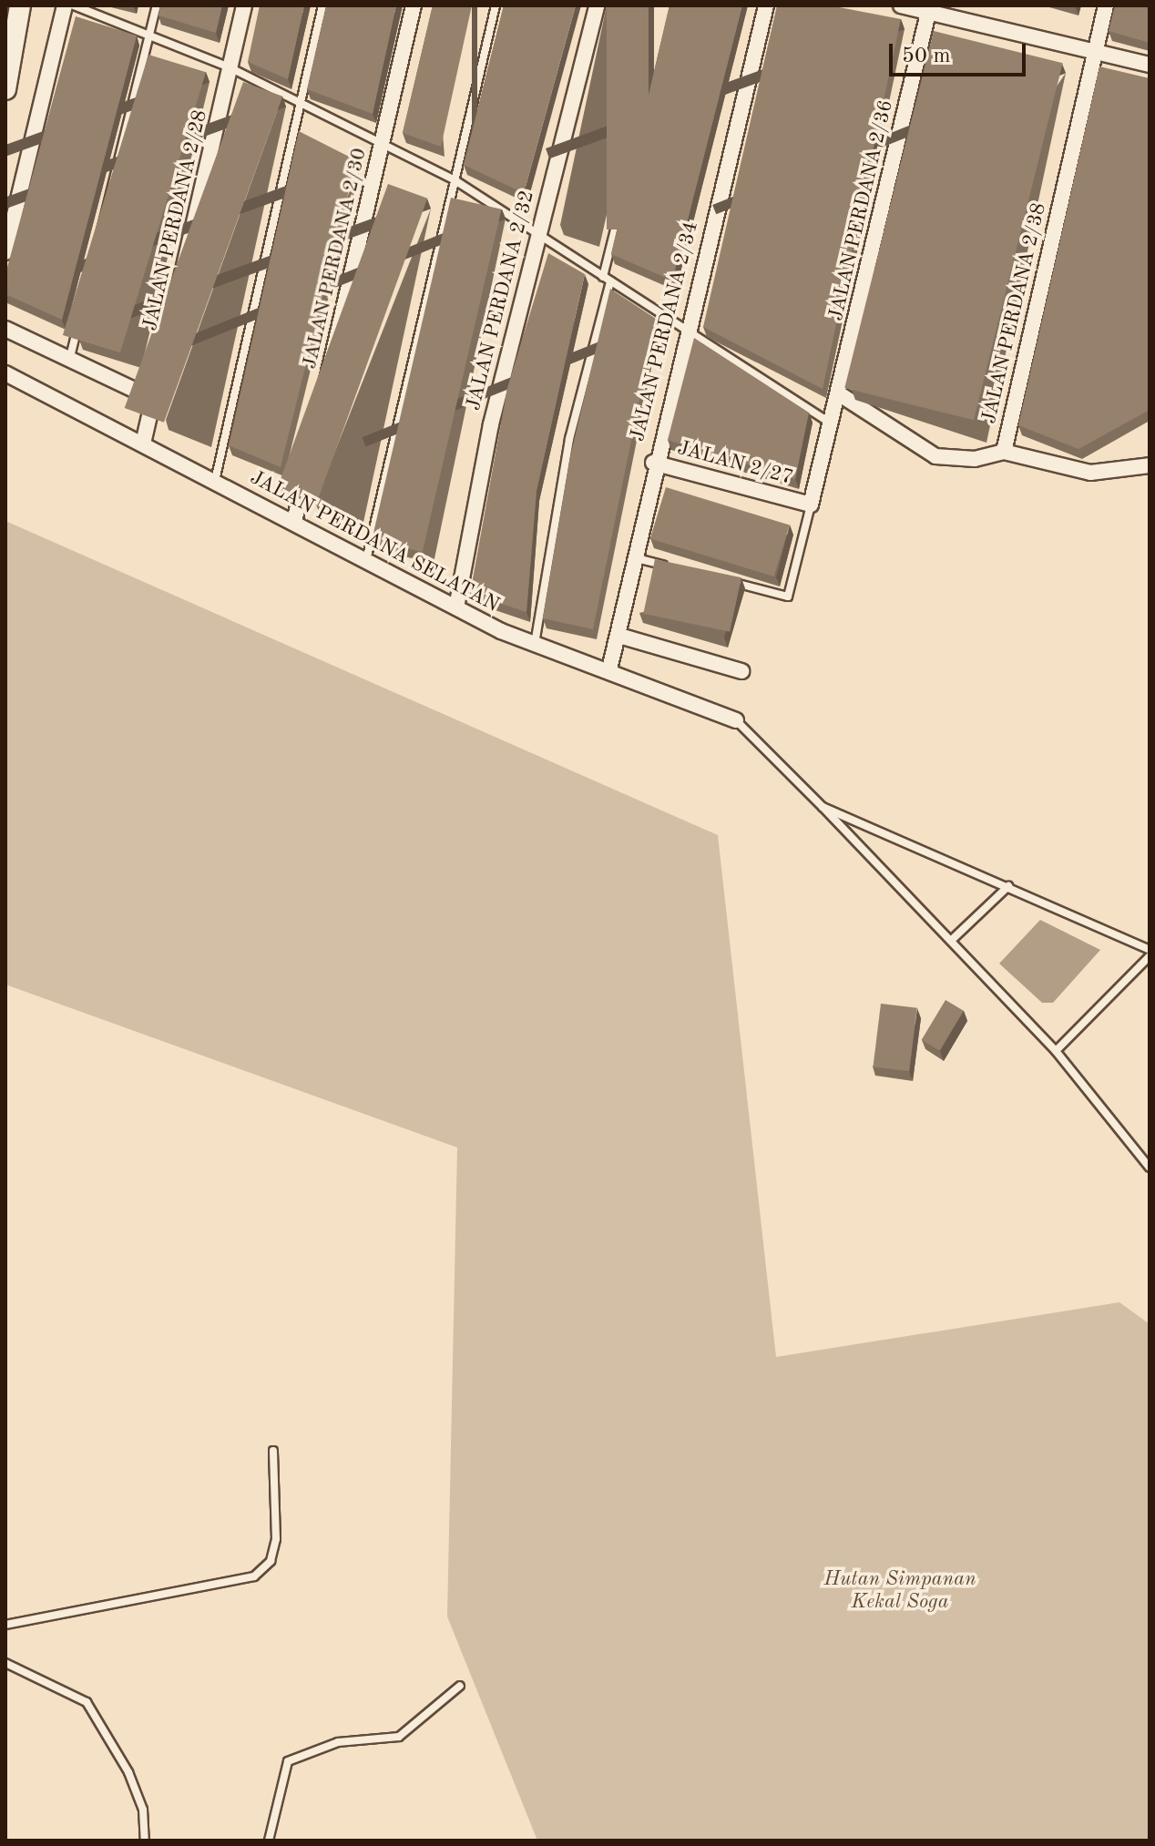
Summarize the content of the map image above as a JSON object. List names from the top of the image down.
{
  "streets": {
    "street": [
      "JALAN PERDANA 2/36",
      "JALAN PERDANA 2/28",
      "JALAN PERDANA 2/30",
      "JALAN PERDANA 2/32",
      "JALAN PERDANA 2/38",
      "JALAN PERDANA 2/34",
      "JALAN 2/27",
      "JALAN PERDANA SELATAN"
    ]
  },
  "crossings": [
    ["JALAN PERDANA 2/36", "JALAN PERDANA 2/38"],
    ["JALAN PERDANA 2/36", "JALAN 2/27"],
    ["JALAN PERDANA 2/28", "JALAN PERDANA SELATAN"],
    ["JALAN PERDANA 2/30", "JALAN PERDANA SELATAN"],
    ["JALAN PERDANA 2/32", "JALAN PERDANA SELATAN"],
    ["JALAN PERDANA 2/34", "JALAN 2/27"],
    ["JALAN PERDANA 2/34", "JALAN PERDANA SELATAN"]
  ],
  "parks": ["Hutan Simpanan Kekal Soga"],
  "scale_bar": "50 m"
}
